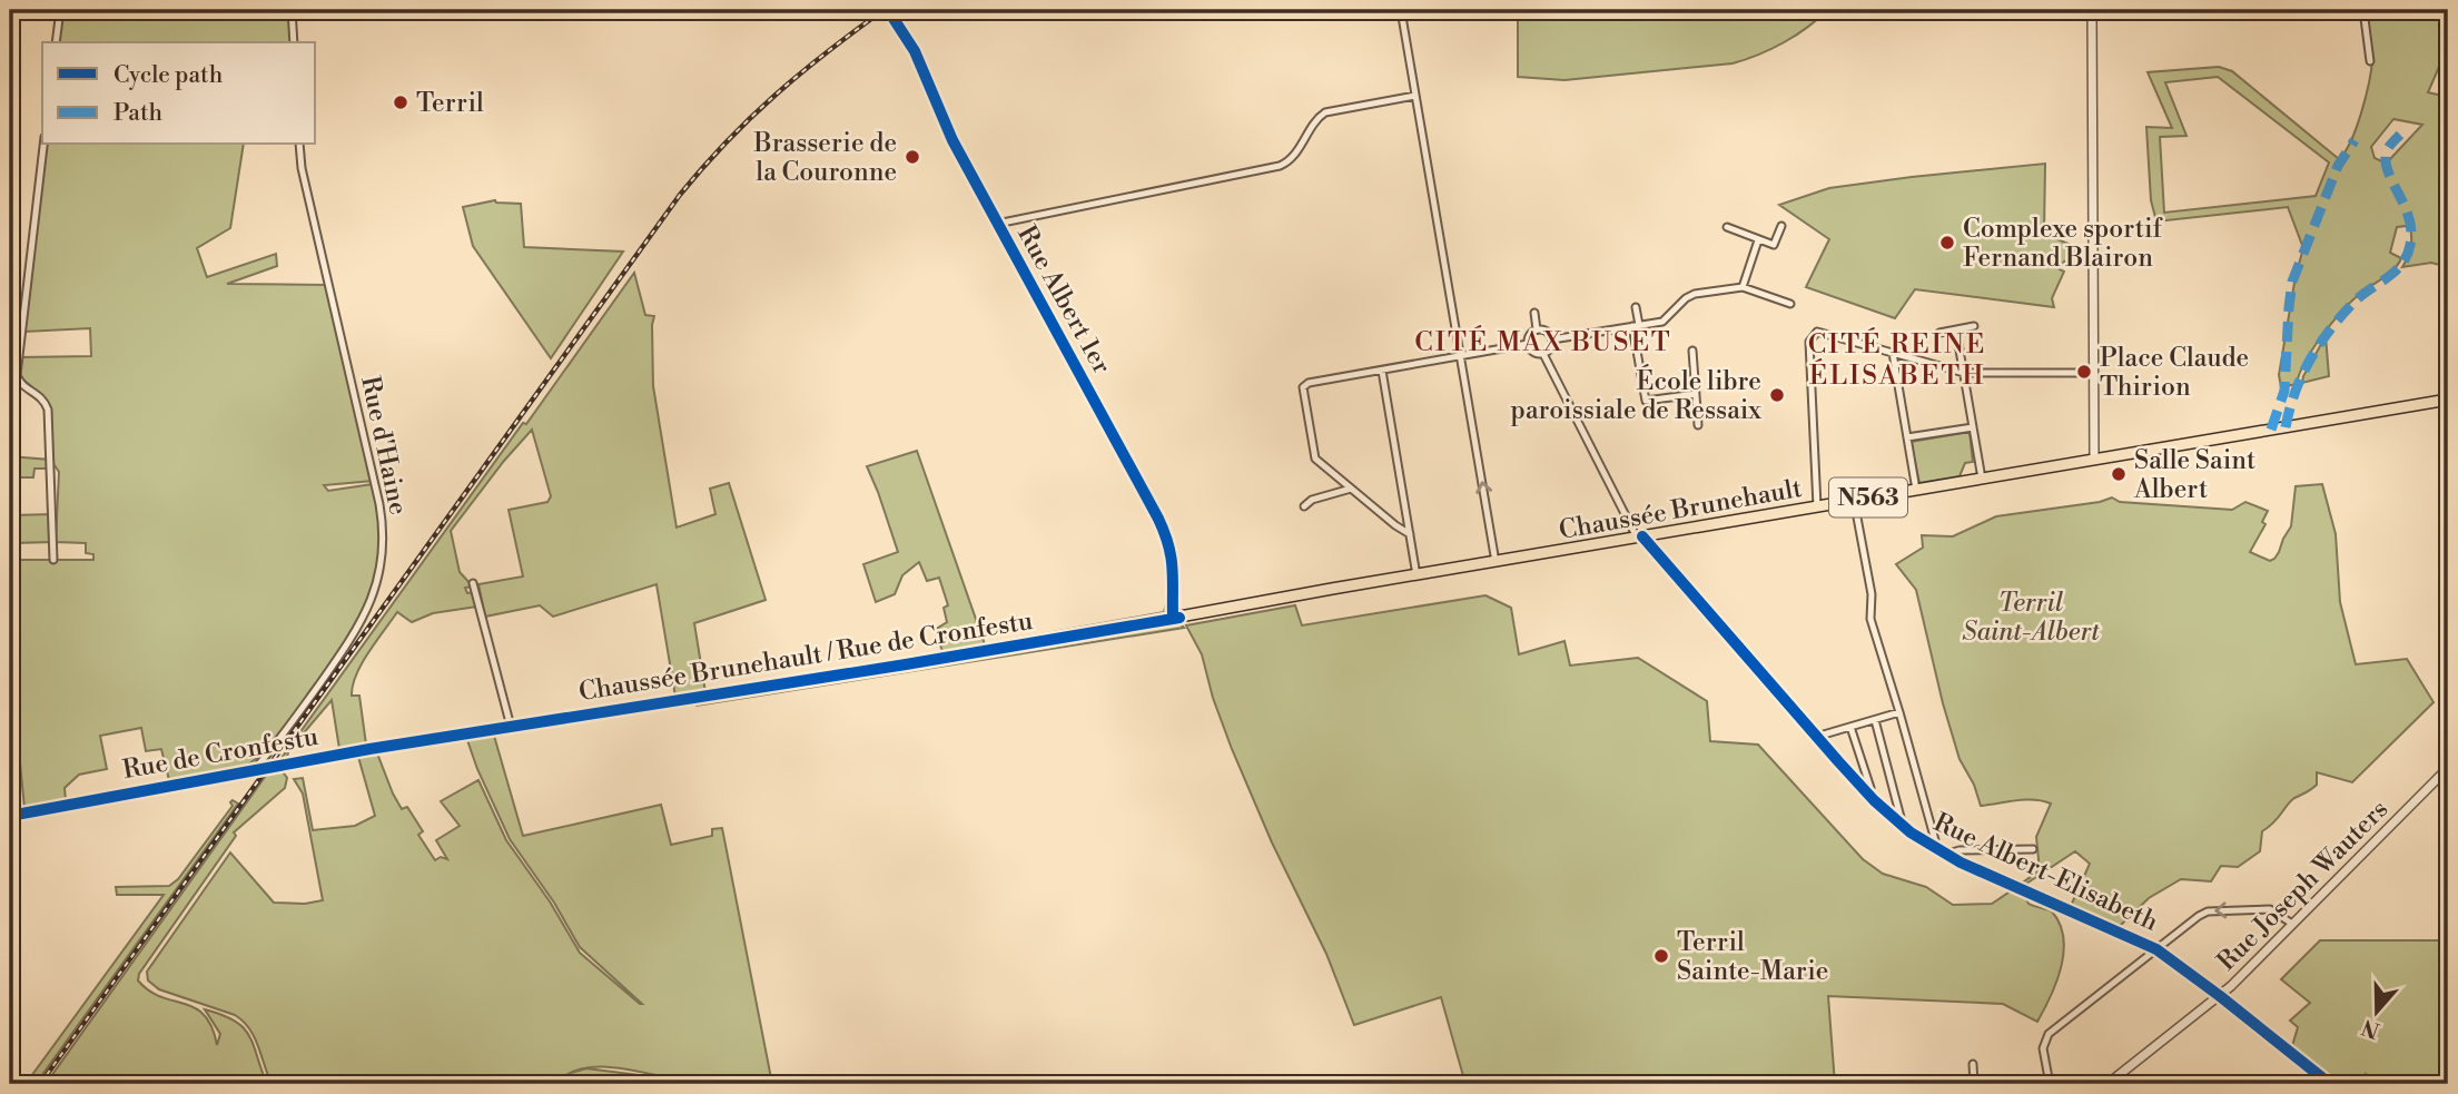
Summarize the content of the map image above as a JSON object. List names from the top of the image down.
{
  "streets": {
    "main road": [
      "N563",
      "Chaussée Brunehault",
      "Chaussée Brunehault / Rue de Cronfestu",
      "Rue de Cronfestu"
    ],
    "street": [
      "Rue Albert 1er",
      "Rue d'Haine",
      "Rue Albert-Elisabeth",
      "Rue Joseph Wauters"
    ]
  },
  "crossings": [
    ["Rue Albert 1er", "Chaussée Brunehault"],
    ["Rue Albert 1er", "Chaussée Brunehault / Rue de Cronfestu"],
    ["Rue d'Haine", "Rue de Cronfestu"],
    ["Chaussée Brunehault", "Chaussée Brunehault / Rue de Cronfestu"],
    ["Chaussée Brunehault", "Rue Albert-Elisabeth"],
    ["Chaussée Brunehault / Rue de Cronfestu", "Rue de Cronfestu"],
    ["Rue Albert-Elisabeth", "Rue Joseph Wauters"]
  ],
  "districts": ["CITÉ MAX BUSET", "CITÉ REINE ÉLISABETH"],
  "parks": ["Terril Saint-Albert"],
  "places": [
    "Terril",
    "Brasserie de la Couronne",
    "Complexe sportif Fernand Blairon",
    "Place Claude Thirion",
    "École libre paroissiale de Ressaix",
    "Salle Saint Albert",
    "Terril Sainte-Marie"
  ],
  "legend": ["Cycle path", "Path"],
  "north": "bottom"
}
